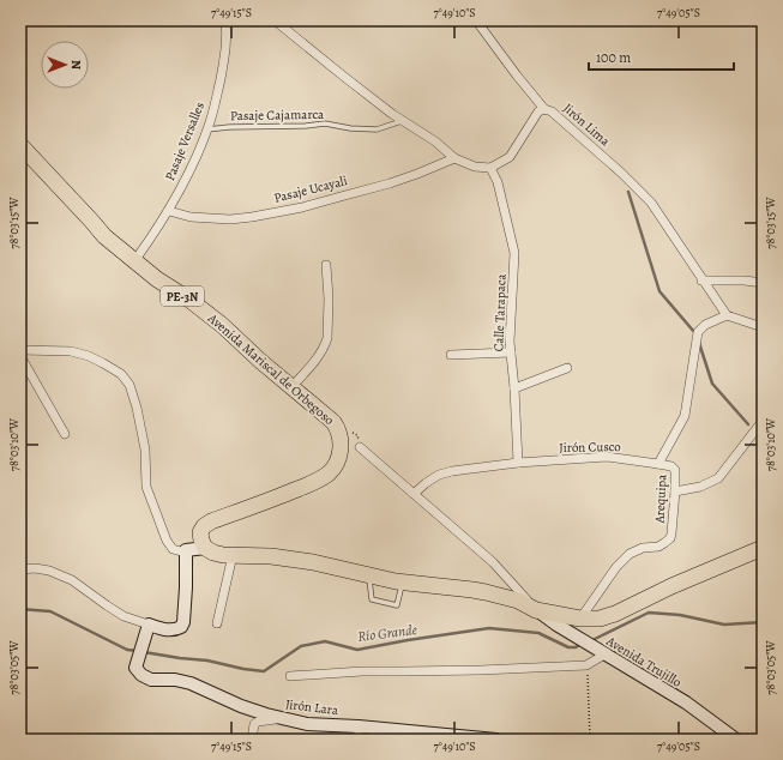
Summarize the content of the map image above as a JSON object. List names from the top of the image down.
{
  "streets": {
    "highway": ["PE-3N", "Avenida Mariscal de Orbegoso"],
    "street": [
      "Jirón Lima",
      "Pasaje Versalles",
      "Pasaje Ucayali",
      "Calle Tarapaca",
      "Jirón Cusco",
      "Arequipa",
      "Avenida Trujillo",
      "Jirón Lara"
    ],
    "lane": ["Pasaje Cajamarca"]
  },
  "crossings": [
    ["Pasaje Cajamarca", "Pasaje Versalles"],
    ["Jirón Lima", "Calle Tarapaca"],
    ["Pasaje Versalles", "Pasaje Ucayali"],
    ["Pasaje Versalles", "Avenida Mariscal de Orbegoso"],
    ["Calle Tarapaca", "Jirón Cusco"],
    ["Jirón Cusco", "Arequipa"]
  ],
  "water": ["Río Grande"],
  "scale_bar": "100 m",
  "north": "right",
  "coordinates": [
    "7°49'15\"S",
    "7°49'10\"S",
    "7°49'05\"S",
    "78°03'15\"W",
    "78°03'10\"W",
    "78°03'05\"W"
  ]
}
